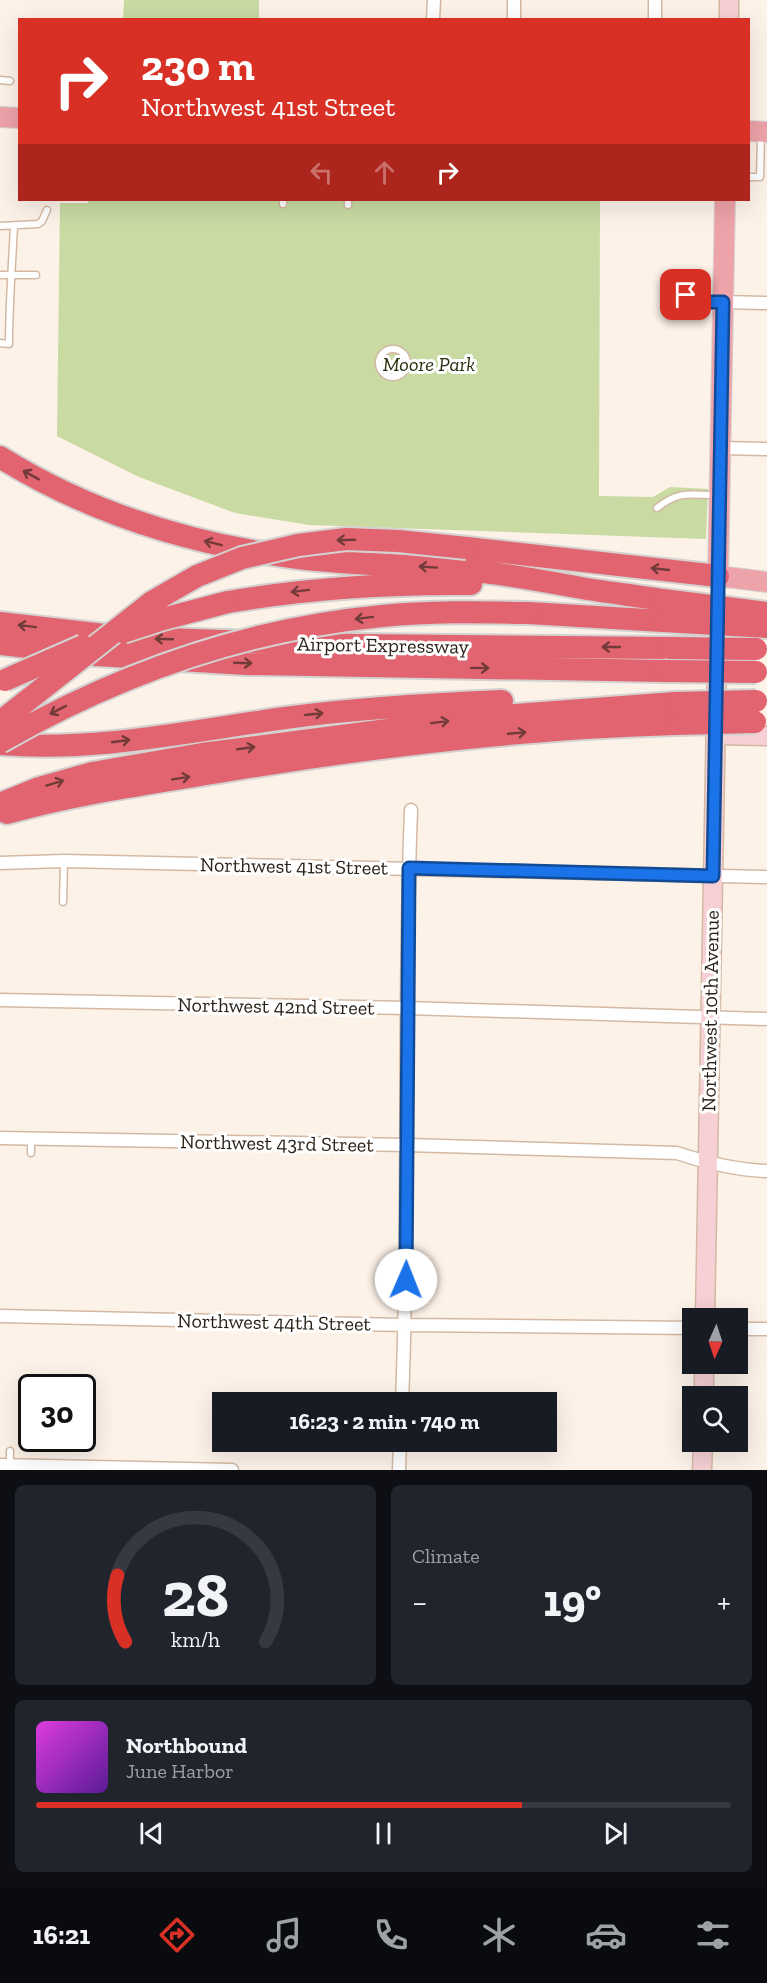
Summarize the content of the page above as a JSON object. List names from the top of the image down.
{
  "streets": {
    "highway": ["Airport Expressway"],
    "main road": ["Northwest 10th Avenue"],
    "street": [
      "Northwest 41st Street",
      "Northwest 42nd Street",
      "Northwest 43rd Street",
      "Northwest 44th Street"
    ]
  },
  "crossings": [
    ["Northwest 41st Street", "Northwest 10th Avenue"],
    ["Northwest 42nd Street", "Northwest 10th Avenue"],
    ["Northwest 10th Avenue", "Northwest 43rd Street"]
  ],
  "parks": ["Moore Park"],
  "north": "bottom",
  "page": {
    "turn": ["230 m", "Northwest 41st Street"],
    "limit": "30",
    "trip": "16:23 · 2 min · 740 m",
    "tile": "Climate",
    "heat": ["−", "19°", "+"],
    "song": ["Northbound", "June Harbor"],
    "tabs": "16:21",
    "gauge": ["28", "km/h"]
  }
}
